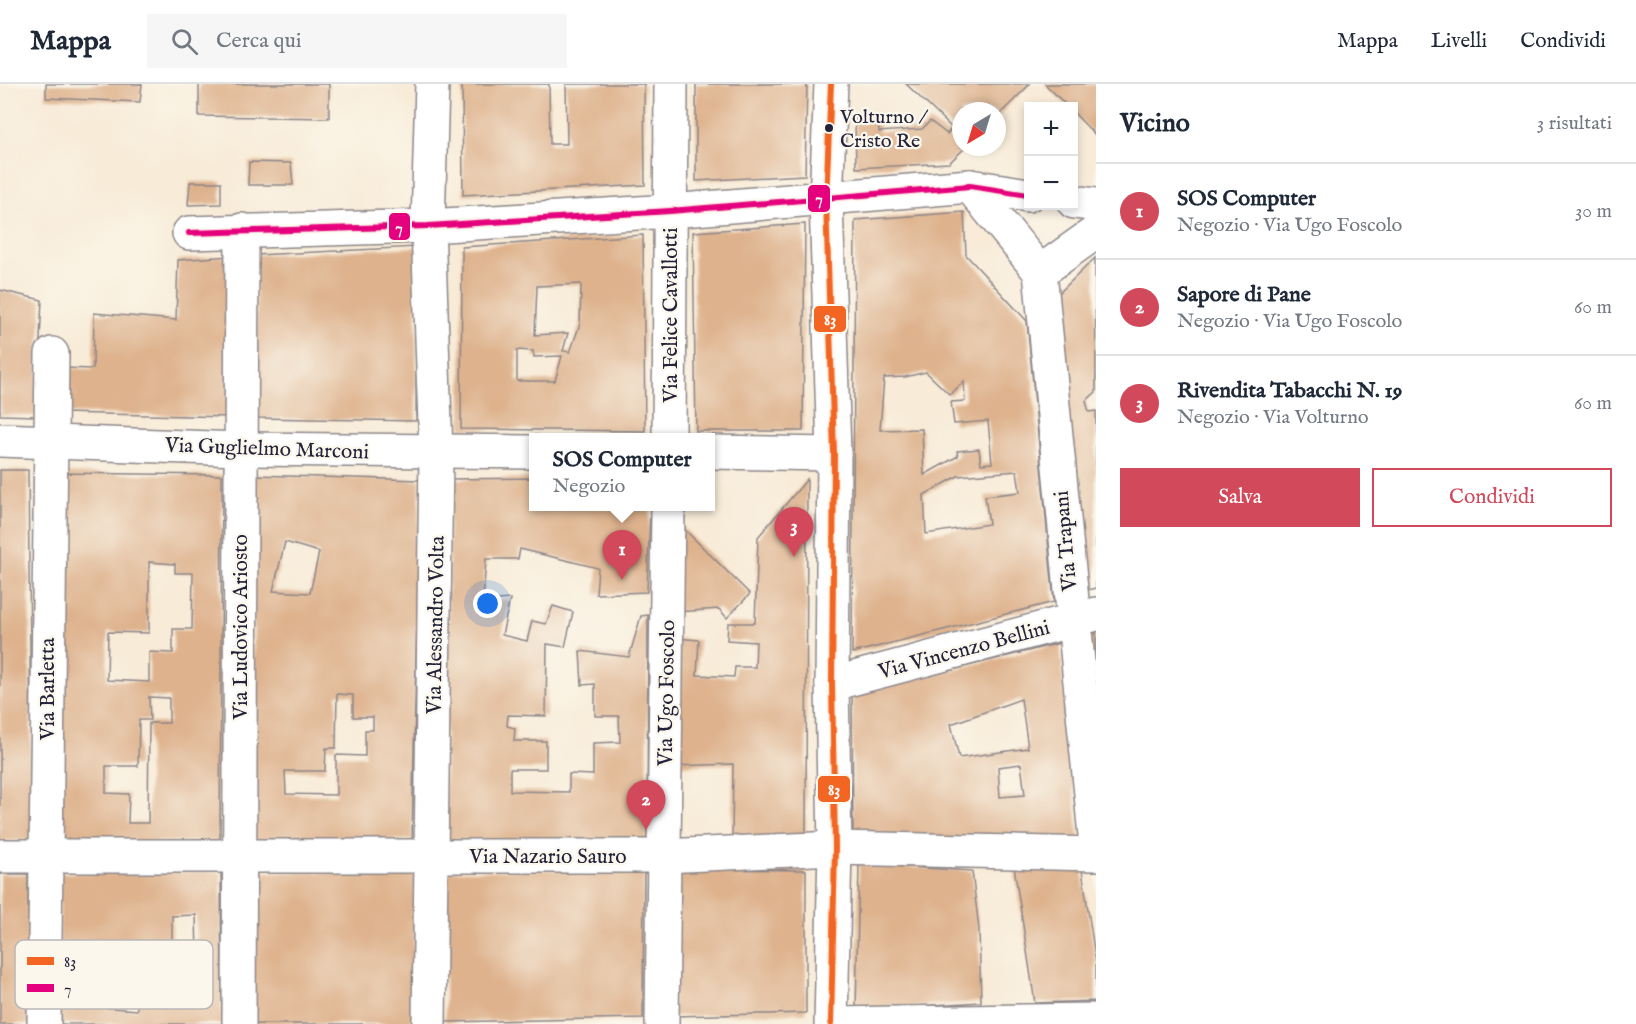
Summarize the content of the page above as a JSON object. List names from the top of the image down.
{
  "streets": {
    "street": [
      "Via Felice Cavallotti",
      "Via Guglielmo Marconi",
      "Via Trapani",
      "Via Alessandro Volta",
      "Via Ludovico Ariosto",
      "Via Vincenzo Bellini",
      "Via Barletta",
      "Via Ugo Foscolo",
      "Via Nazario Sauro"
    ]
  },
  "crossings": [
    ["Via Guglielmo Marconi", "Via Alessandro Volta"],
    ["Via Guglielmo Marconi", "Via Ludovico Ariosto"],
    ["Via Guglielmo Marconi", "Via Barletta"],
    ["Via Trapani", "Via Vincenzo Bellini"],
    ["Via Alessandro Volta", "Via Nazario Sauro"],
    ["Via Ludovico Ariosto", "Via Nazario Sauro"],
    ["Via Barletta", "Via Nazario Sauro"],
    ["Via Ugo Foscolo", "Via Nazario Sauro"]
  ],
  "places": ["Volturno / Cristo Re"],
  "lines": ["transit line 83", "transit line 7"],
  "legend": ["83", "7"],
  "north": "bottom left",
  "page": {
    "header": "Mappa",
    "search": "Cerca qui",
    "nav": ["Mappa", "Livelli", "Condividi"],
    "heading": ["Vicino", "3 risultati"],
    "map_buttons": ["+", "−"],
    "list": [
      {
        "mark": "1",
        "name": "SOS Computer",
        "note": "Negozio · Via Ugo Foscolo",
        "value": "30 m"
      },
      {
        "mark": "2",
        "name": "Sapore di Pane",
        "note": "Negozio · Via Ugo Foscolo",
        "value": "60 m"
      },
      {
        "mark": "3",
        "name": "Rivendita Tabacchi N. 19",
        "note": "Negozio · Via Volturno",
        "value": "60 m"
      }
    ],
    "popup": ["SOS Computer", "Negozio"],
    "buttons": ["Salva", "Condividi"],
    "pins": ["3", "1", "2"]
  }
}
